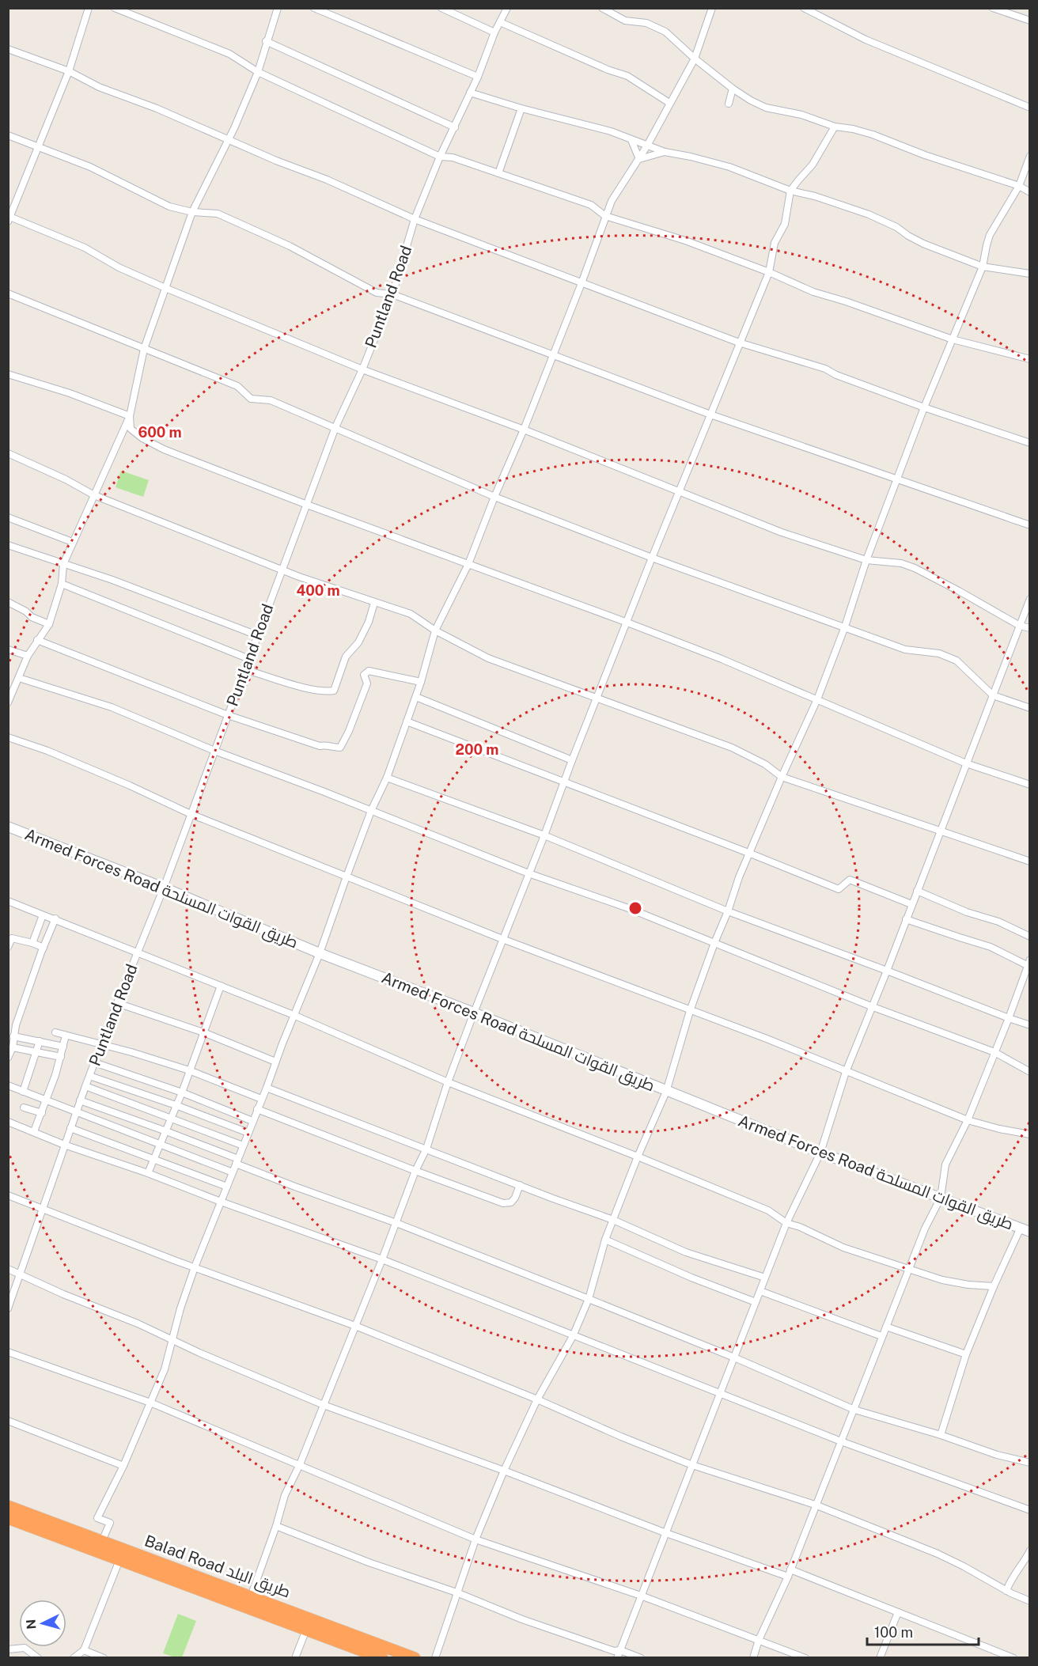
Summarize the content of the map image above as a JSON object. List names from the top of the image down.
{
  "streets": {
    "highway": ["Balad Road طريق البلد"],
    "street": ["Puntland Road", "Armed Forces Road طريق القوات المسلحة"]
  },
  "crossings": [
    ["Puntland Road", "Armed Forces Road طريق القوات المسلحة"]
  ],
  "scale_bar": "100 m",
  "north": "left",
  "rings": ["600 m", "400 m", "200 m"]
}
